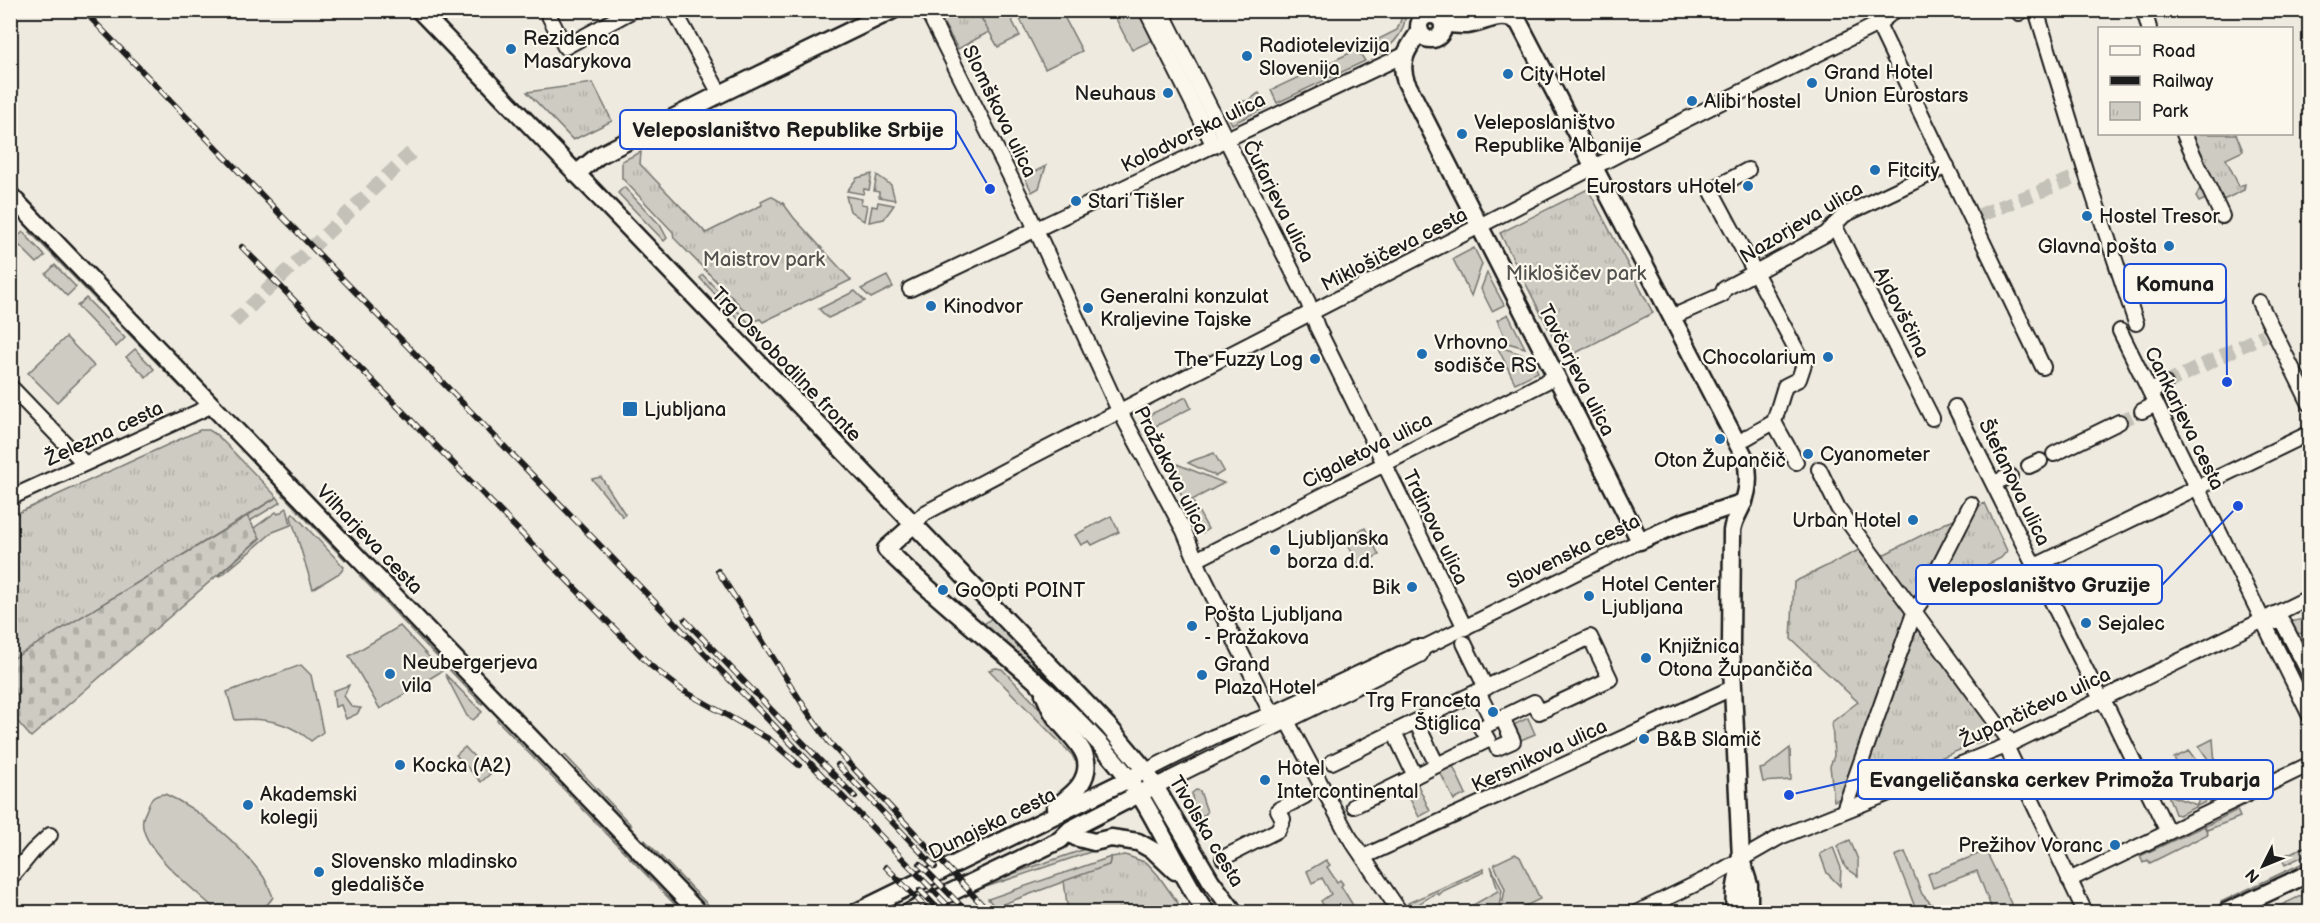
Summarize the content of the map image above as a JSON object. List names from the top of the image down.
{
  "streets": {
    "main road": [
      "Trg Osvobodilne fronte",
      "Tavčarjeva ulica",
      "Vilharjeva cesta",
      "Slovenska cesta",
      "Dunajska cesta",
      "Tivolska cesta"
    ],
    "street": [
      "Slomškova ulica",
      "Kolodvorska ulica",
      "Čufarjeva ulica",
      "Nazorjeva ulica",
      "Miklošičeva cesta",
      "Ajdovščina",
      "Cankarjeva cesta",
      "Železna cesta",
      "Cigaletova ulica",
      "Pražakova ulica",
      "Štefanova ulica",
      "Trdinova ulica",
      "Župančičeva ulica",
      "Kersnikova ulica"
    ]
  },
  "crossings": [
    ["Slomškova ulica", "Kolodvorska ulica"],
    ["Slomškova ulica", "Pražakova ulica"],
    ["Kolodvorska ulica", "Čufarjeva ulica"],
    ["Kolodvorska ulica", "Tavčarjeva ulica"],
    ["Kolodvorska ulica", "Pražakova ulica"],
    ["Čufarjeva ulica", "Miklošičeva cesta"],
    ["Čufarjeva ulica", "Trdinova ulica"],
    ["Nazorjeva ulica", "Ajdovščina"],
    ["Miklošičeva cesta", "Trg Osvobodilne fronte"],
    ["Miklošičeva cesta", "Tavčarjeva ulica"],
    ["Miklošičeva cesta", "Pražakova ulica"],
    ["Miklošičeva cesta", "Trdinova ulica"],
    ["Trg Osvobodilne fronte", "Slovenska cesta"],
    ["Trg Osvobodilne fronte", "Dunajska cesta"],
    ["Trg Osvobodilne fronte", "Tivolska cesta"],
    ["Tavčarjeva ulica", "Cigaletova ulica"],
    ["Tavčarjeva ulica", "Slovenska cesta"],
    ["Cankarjeva cesta", "Župančičeva ulica"],
    ["Železna cesta", "Vilharjeva cesta"],
    ["Cigaletova ulica", "Pražakova ulica"],
    ["Cigaletova ulica", "Trdinova ulica"],
    ["Pražakova ulica", "Slovenska cesta"],
    ["Pražakova ulica", "Kersnikova ulica"],
    ["Štefanova ulica", "Župančičeva ulica"],
    ["Trdinova ulica", "Slovenska cesta"],
    ["Slovenska cesta", "Dunajska cesta"],
    ["Slovenska cesta", "Tivolska cesta"],
    ["Dunajska cesta", "Tivolska cesta"]
  ],
  "parks": ["Maistrov park", "Miklošičev park"],
  "places": {
    "other": [
      "Rezidenca Masarykova",
      "Radiotelevizija Slovenija",
      "City Hotel",
      "Grand Hotel Union Eurostars",
      "Neuhaus",
      "Alibi hostel",
      "Veleposlaništvo Republike Albanije",
      "Fitcity",
      "Eurostars uHotel",
      "Veleposlaništvo Republike Srbije",
      "Stari Tišler",
      "Hostel Tresor",
      "Glavna pošta",
      "Kinodvor",
      "Generalni konzulat Kraljevine Tajske",
      "Vrhovno sodišče RS",
      "Chocolarium",
      "The Fuzzy Log",
      "Komuna",
      "Oton Župančič",
      "Cyanometer",
      "Veleposlaništvo Gruzije",
      "Urban Hotel",
      "Ljubljanska borza d.d.",
      "Bik",
      "GoOpti POINT",
      "Hotel Center Ljubljana",
      "Sejalec",
      "Pošta Ljubljana - Pražakova",
      "Knjižnica Otona Župančiča",
      "Neubergerjeva vila",
      "Grand Plaza Hotel",
      "Trg Franceta Štiglica",
      "B&B Slamič",
      "Kocka (A2)",
      "Hotel Intercontinental",
      "Evangeličanska cerkev Primoža Trubarja",
      "Akademski kolegij",
      "Prežihov Voranc",
      "Slovensko mladinsko gledališče"
    ],
    "transit": ["Ljubljana"]
  },
  "legend": ["Road", "Railway", "Park"],
  "north": "bottom left"
}
